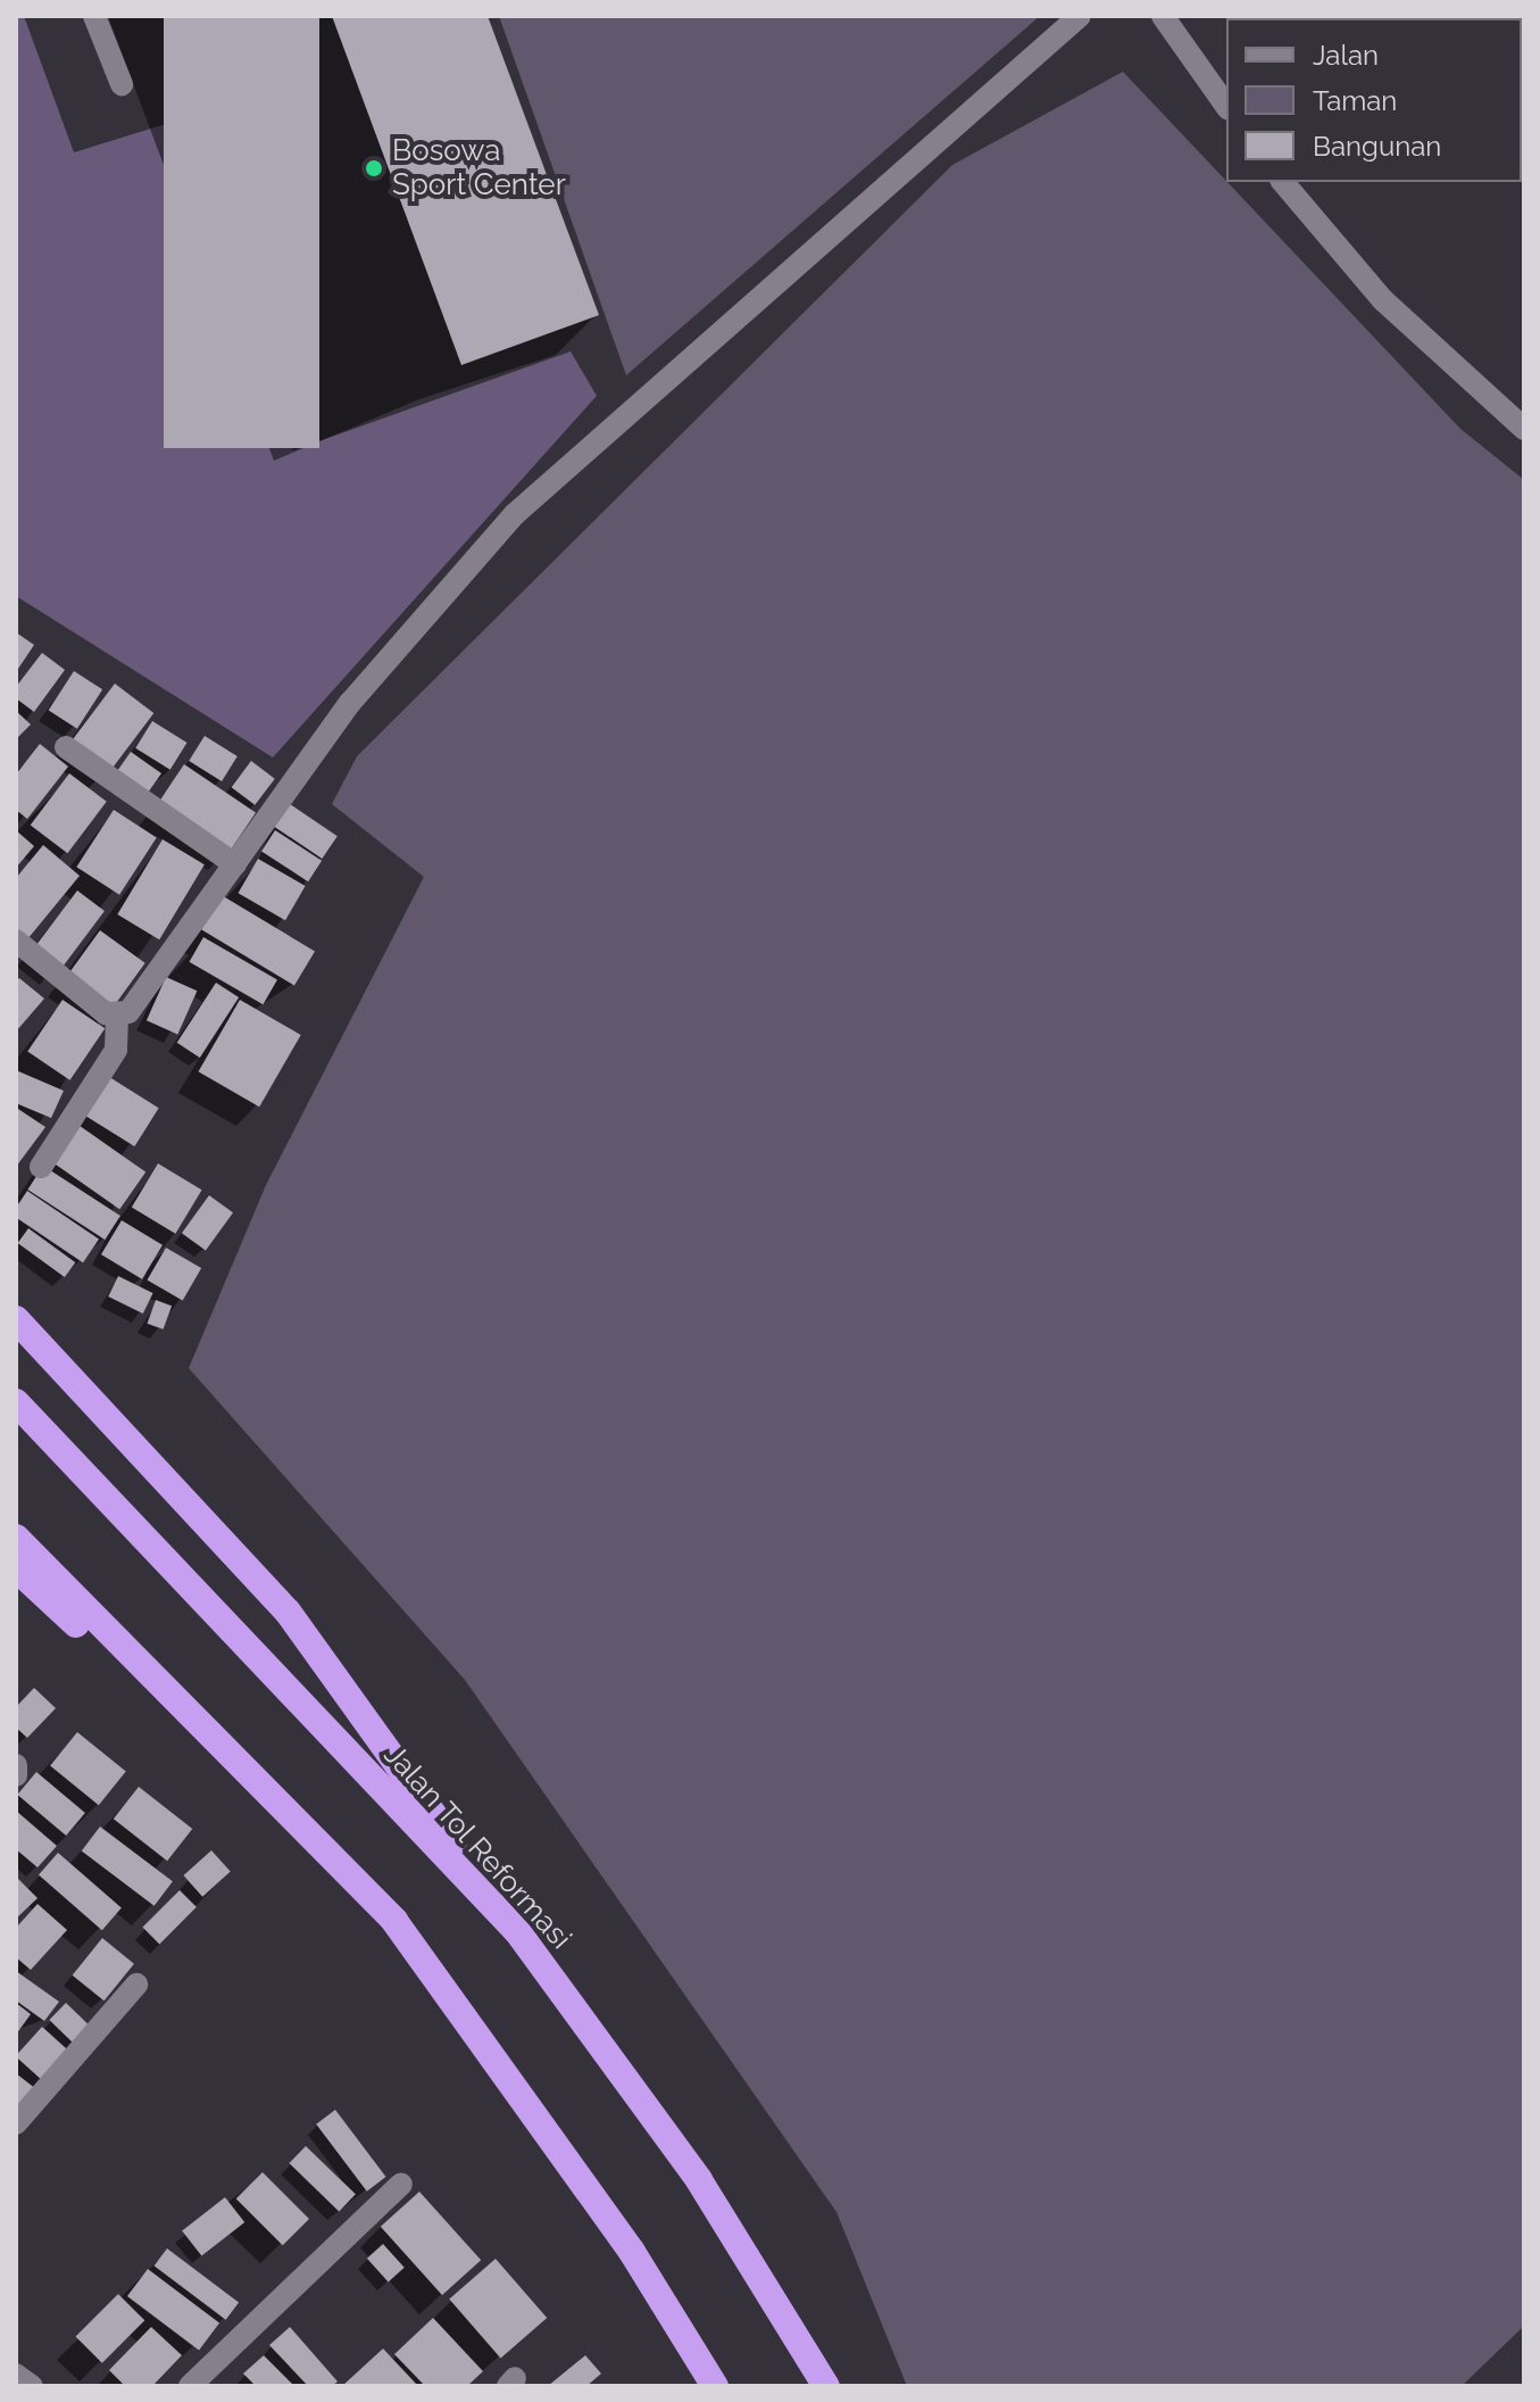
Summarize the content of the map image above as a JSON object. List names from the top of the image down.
{
  "streets": {
    "highway": ["Jalan Tol Reformasi"]
  },
  "places": ["Bosowa Sport Center"],
  "legend": ["Jalan", "Taman", "Bangunan"]
}
